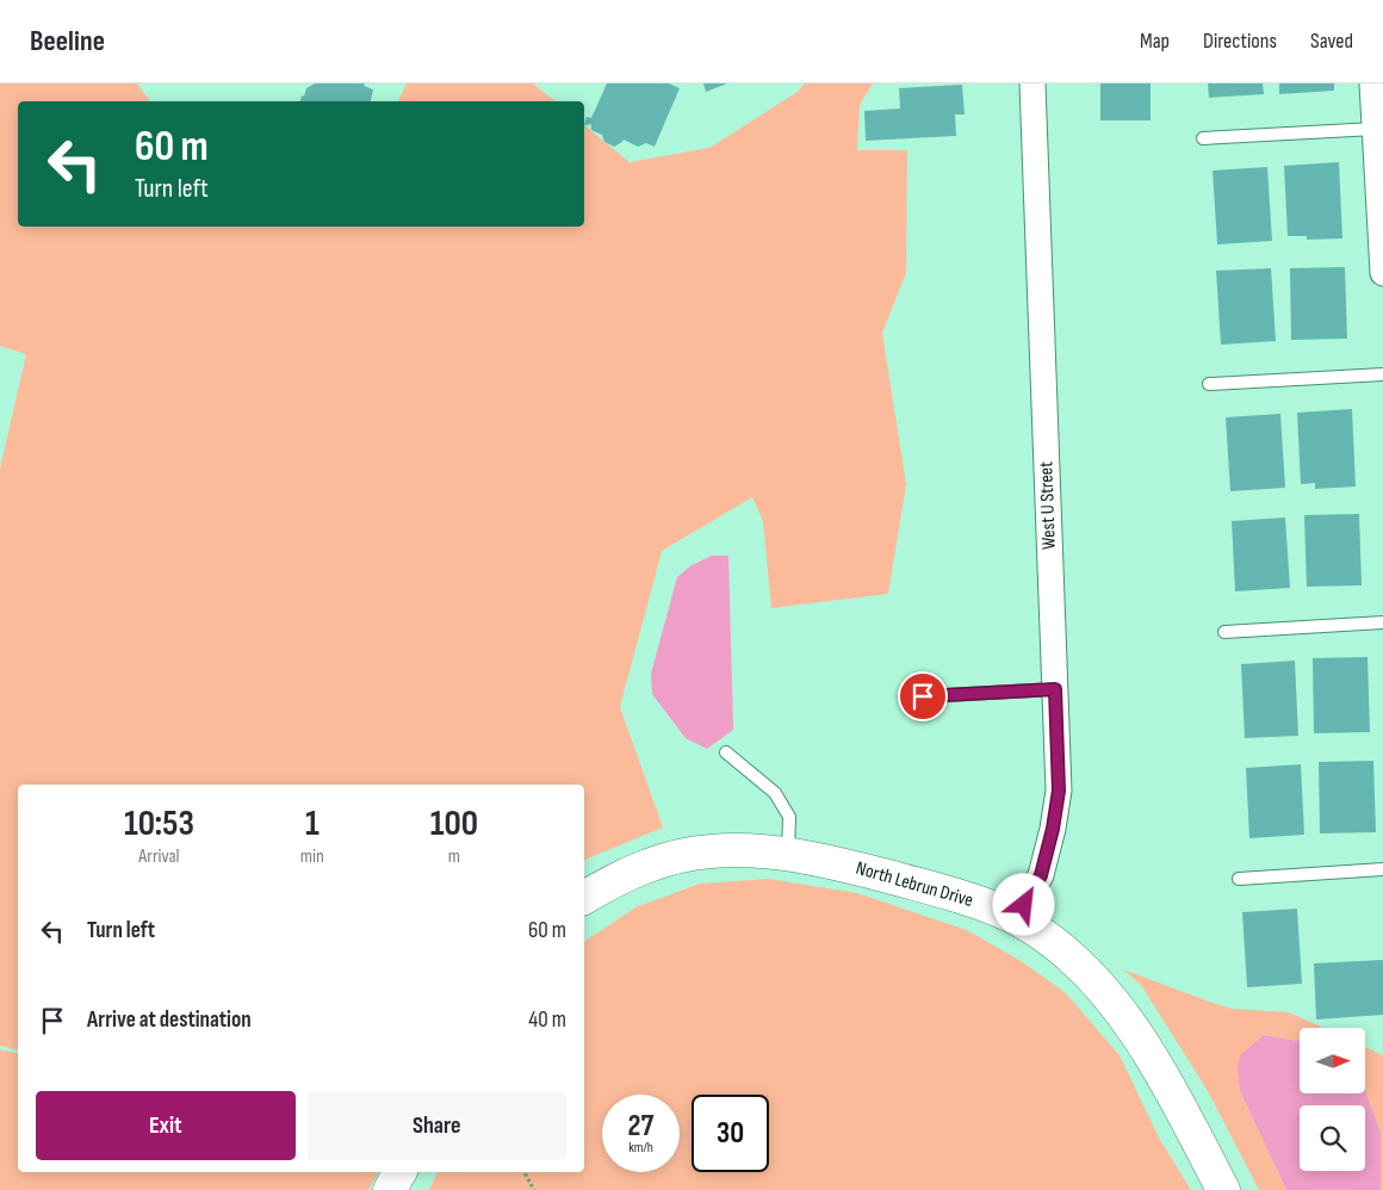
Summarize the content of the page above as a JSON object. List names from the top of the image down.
{
  "streets": {
    "street": ["West U Street", "North Lebrun Drive"]
  },
  "crossings": [
    ["West U Street", "North Lebrun Drive"]
  ],
  "north": "right",
  "page": {
    "header": "Beeline",
    "nav": ["Map", "Directions", "Saved"],
    "turn": ["60 m", "Turn left"],
    "eta": [
      "10:53",
      "Arrival",
      "1",
      "min",
      "100",
      "m"
    ],
    "list": [
      {
        "name": "Turn left",
        "value": "60 m"
      },
      {
        "name": "Arrive at destination",
        "value": "40 m"
      }
    ],
    "buttons": ["Exit", "Share"],
    "speed": "27 km/h",
    "limit": "30"
  }
}
